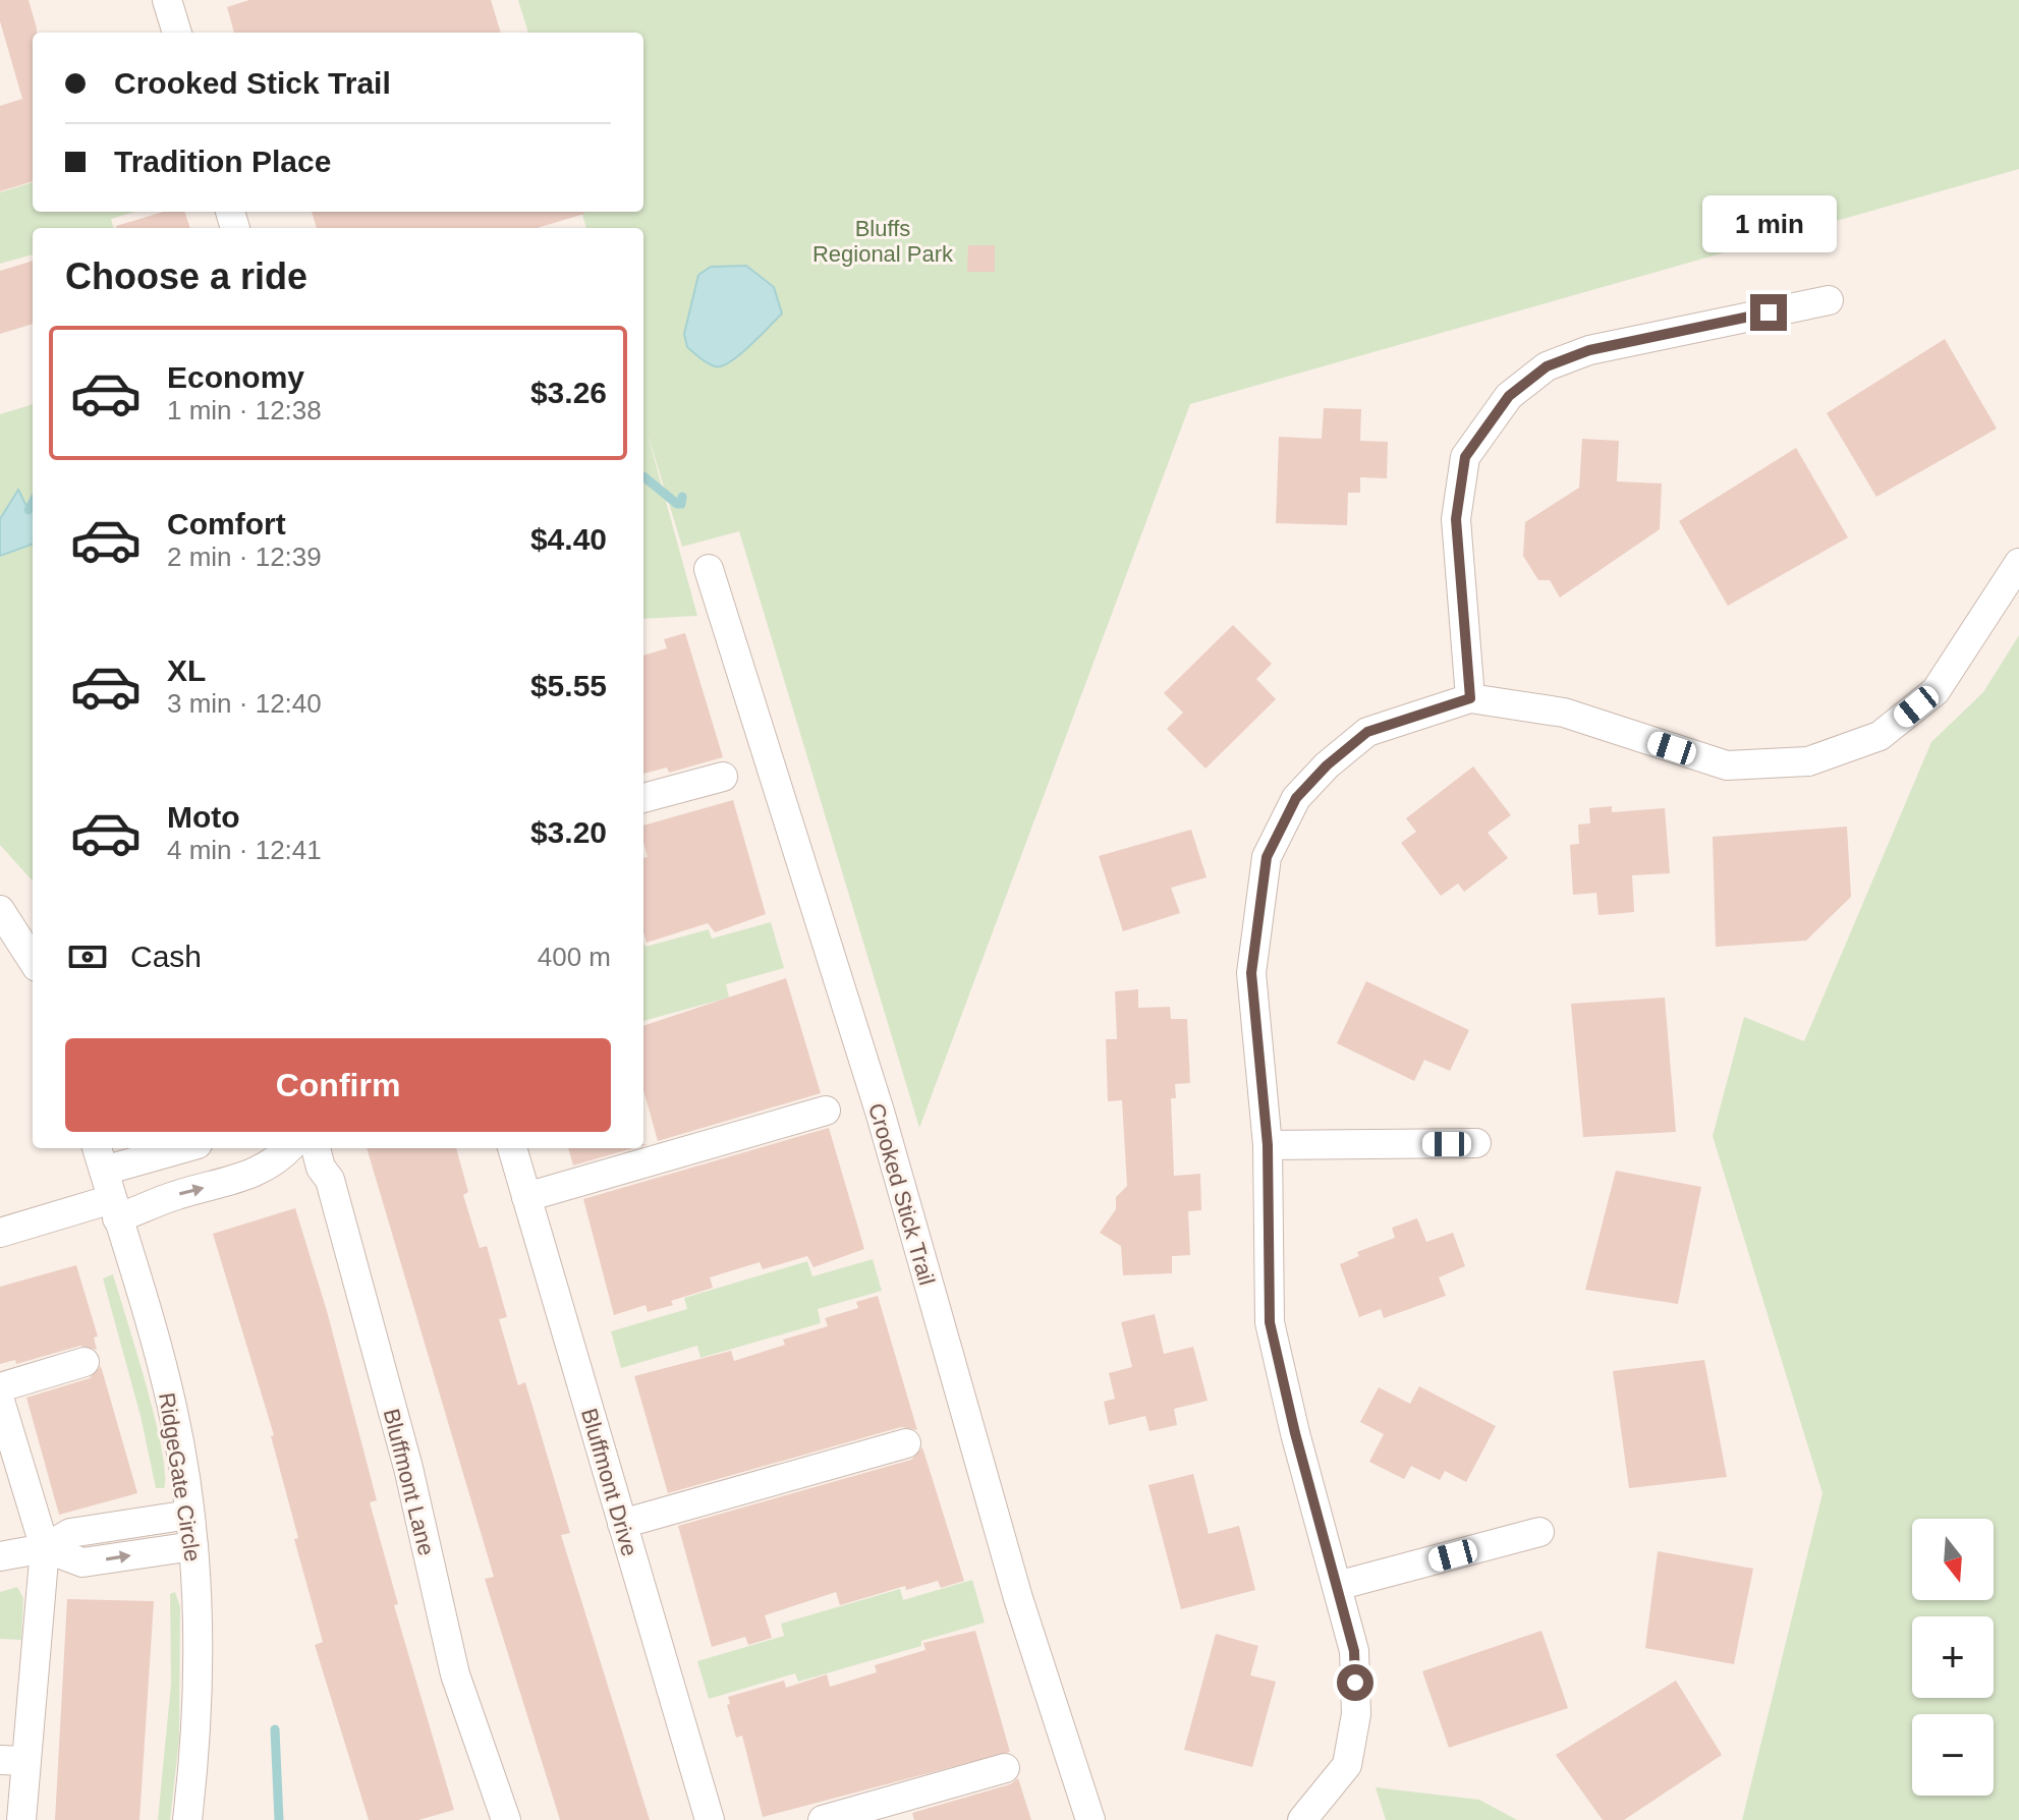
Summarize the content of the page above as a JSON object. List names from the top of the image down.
{
  "streets": {
    "street": [
      "Crooked Stick Trail",
      "RidgeGate Circle",
      "Bluffmont Lane",
      "Bluffmont Drive"
    ]
  },
  "parks": ["Bluffs Regional Park"],
  "north": "bottom",
  "page": {
    "banner": ["Crooked Stick Trail", "Tradition Place"],
    "bubble": "1 min",
    "heading": "Choose a ride",
    "list": [
      {
        "name": "Economy",
        "note": "1 min · 12:38",
        "value": "$3.26"
      },
      {
        "name": "Comfort",
        "note": "2 min · 12:39",
        "value": "$4.40"
      },
      {
        "name": "XL",
        "note": "3 min · 12:40",
        "value": "$5.55"
      },
      {
        "name": "Moto",
        "note": "4 min · 12:41",
        "value": "$3.20"
      }
    ],
    "pay": ["Cash", "400 m"],
    "buttons": "Confirm",
    "map_buttons": ["+", "−"]
  }
}
